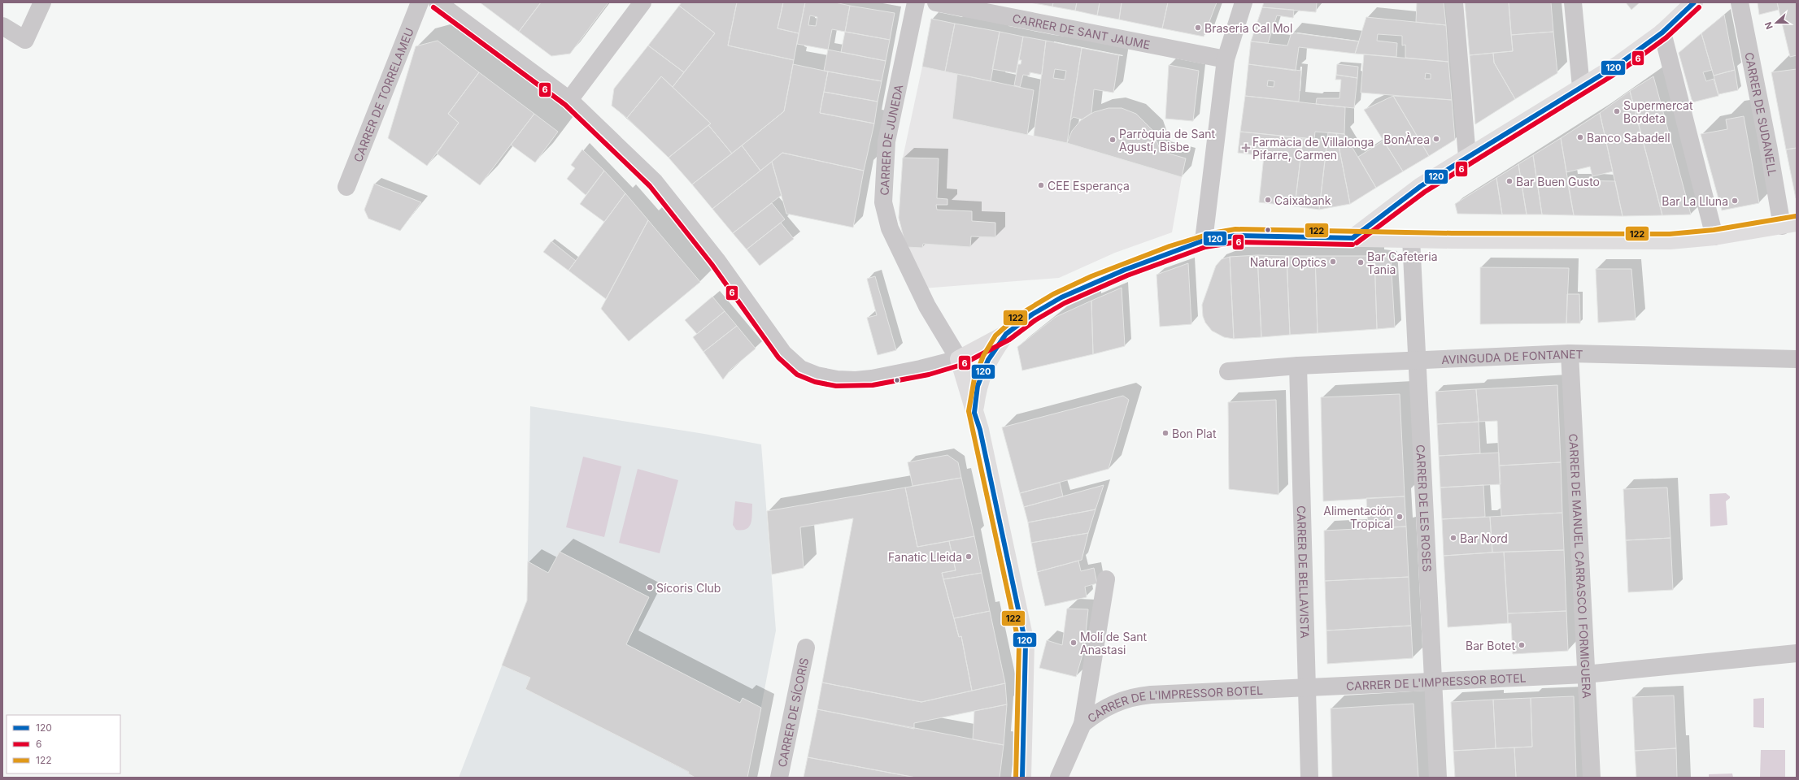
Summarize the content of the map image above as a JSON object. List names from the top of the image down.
{
  "streets": {
    "street": [
      "CARRER DE SANT JAUME",
      "CARRER DE TORRELAMEU",
      "CARRER DE SUDANELL",
      "CARRER DE JUNEDA",
      "AVINGUDA DE FONTANET",
      "CARRER DE LES ROSES",
      "CARRER DE MANUEL CARRASCO I FORMIGUERA",
      "CARRER DE BELLAVISTA",
      "CARRER DE L'IMPRESSOR BOTEL",
      "CARRER DE SÍCORIS"
    ]
  },
  "crossings": [
    ["AVINGUDA DE FONTANET", "CARRER DE LES ROSES"],
    ["AVINGUDA DE FONTANET", "CARRER DE MANUEL CARRASCO I FORMIGUERA"],
    ["AVINGUDA DE FONTANET", "CARRER DE BELLAVISTA"],
    ["CARRER DE LES ROSES", "CARRER DE L'IMPRESSOR BOTEL"],
    ["CARRER DE MANUEL CARRASCO I FORMIGUERA", "CARRER DE L'IMPRESSOR BOTEL"],
    ["CARRER DE BELLAVISTA", "CARRER DE L'IMPRESSOR BOTEL"]
  ],
  "places": {
    "other": [
      "Braseria Cal Mol",
      "Supermercat Bordeta",
      "Banco Sabadell",
      "BonÀrea",
      "Parròquia de Sant Agustí, Bisbe",
      "Bar Buen Gusto",
      "CEE Esperança",
      "Caixabank",
      "Bar La Lluna",
      "Natural Optics",
      "Bar Cafeteria Tania",
      "Bon Plat",
      "Alimentación Tropical",
      "Bar Nord",
      "Fanatic Lleida",
      "Sícoris Club",
      "Molí de Sant Anastasi",
      "Bar Botet"
    ],
    "health": ["Farmàcia de Villalonga Pifarre, Carmen"]
  },
  "lines": ["transit line 120", "transit line 6", "transit line 122"],
  "legend": ["120", "6", "122"],
  "north": "left"
}
